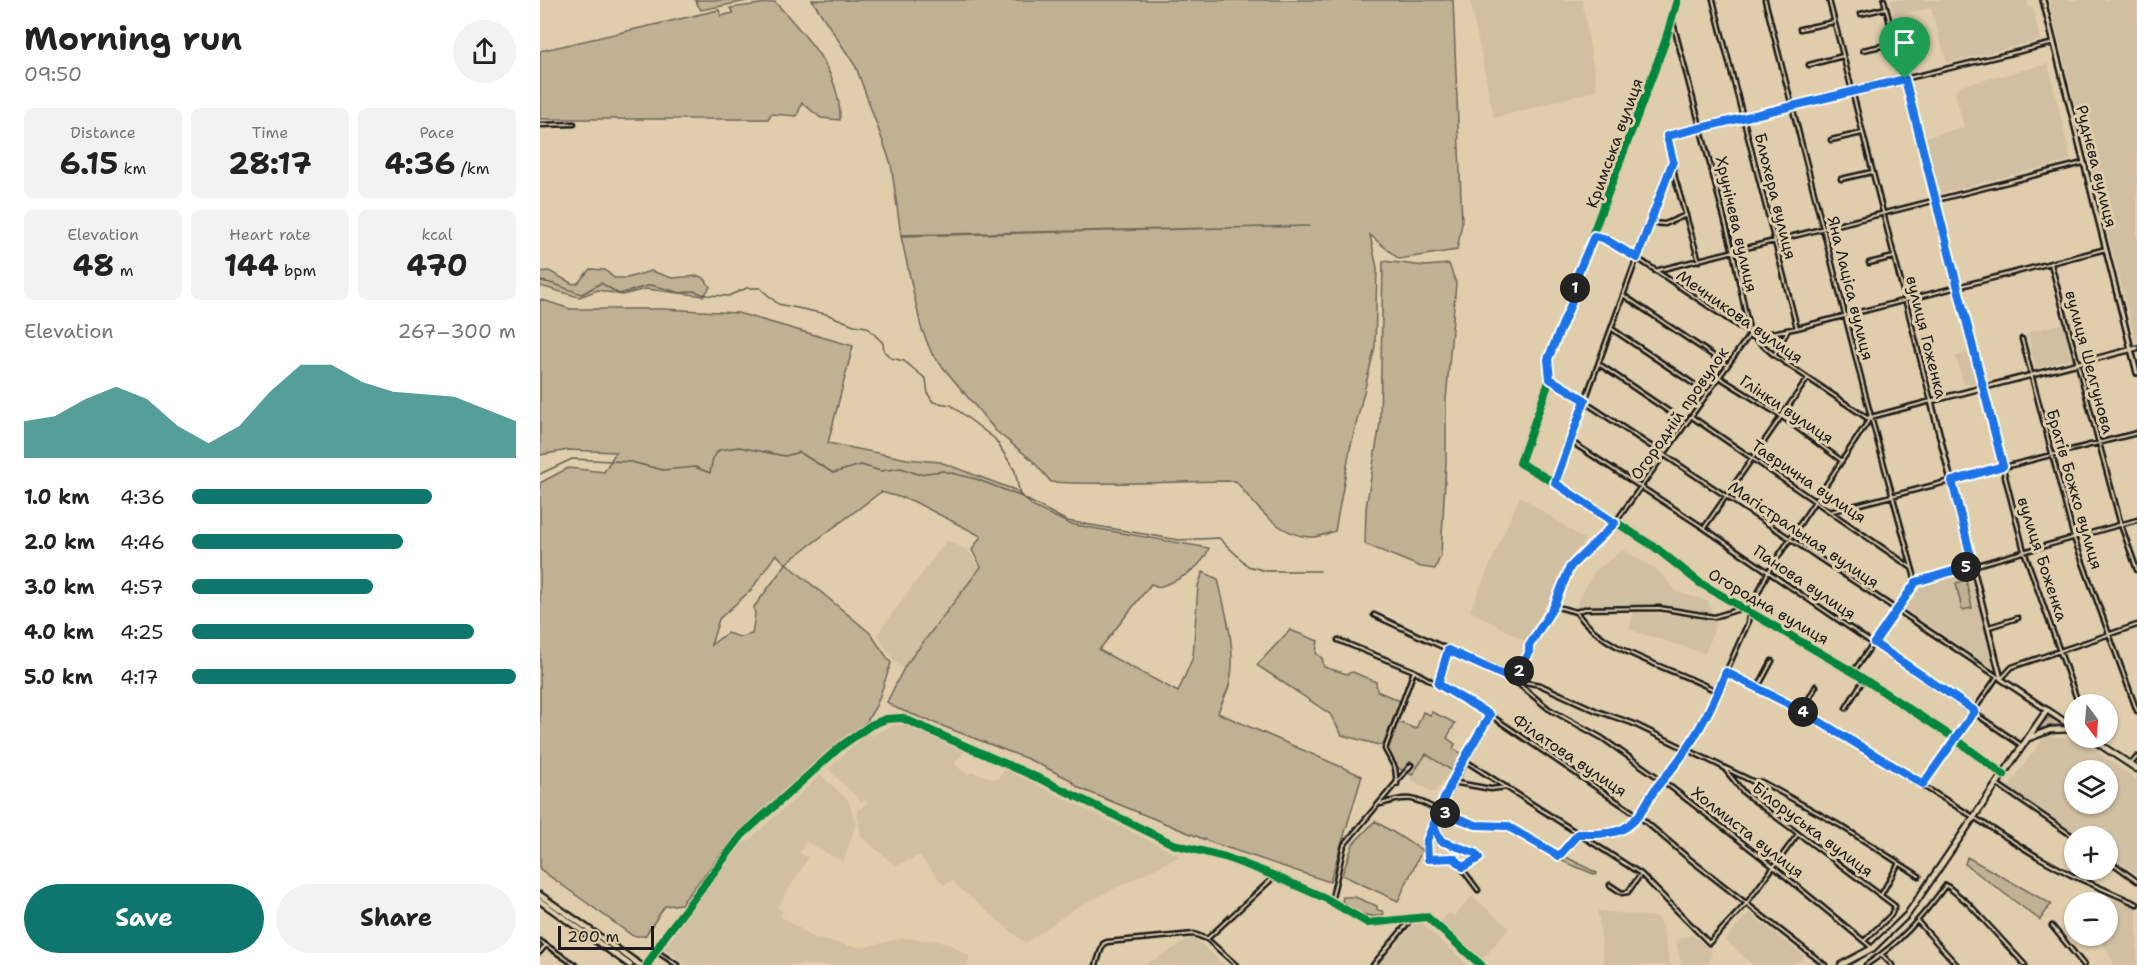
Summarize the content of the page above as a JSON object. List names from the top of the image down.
{
  "streets": {
    "main road": ["Магістральная вулиця"],
    "street": [
      "Кримська вулиця",
      "Руднєва вулиця",
      "Блюхера вулиця",
      "Хрунічева вулиця",
      "Яна Лаціса вулиця",
      "Мечникова вулиця",
      "вулиця Гоженка",
      "вулиця Шелгунова",
      "Глінки вулиця",
      "Огородній провулок",
      "Таврична вулиця",
      "Братів Божко вулиця",
      "вулиця Боженка",
      "Панова вулиця",
      "Огородна вулиця",
      "Філатова вулиця",
      "Білоруська вулиця",
      "Холмиста вулиця"
    ]
  },
  "crossings": [
    ["Кримська вулиця", "Хрунічева вулиця"],
    ["Кримська вулиця", "Мечникова вулиця"],
    ["Кримська вулиця", "Магістральная вулиця"],
    ["Кримська вулиця", "Огородна вулиця"],
    ["Хрунічева вулиця", "Мечникова вулиця"],
    ["Хрунічева вулиця", "Огородній провулок"],
    ["Яна Лаціса вулиця", "Мечникова вулиця"],
    ["Яна Лаціса вулиця", "Таврична вулиця"],
    ["Мечникова вулиця", "Огородній провулок"],
    ["вулиця Гоженка", "Магістральная вулиця"],
    ["Глінки вулиця", "Огородній провулок"],
    ["Огородній провулок", "Таврична вулиця"],
    ["Огородній провулок", "Магістральная вулиця"],
    ["Огородній провулок", "Панова вулиця"],
    ["Огородній провулок", "Огородна вулиця"],
    ["Огородній провулок", "Холмиста вулиця"],
    ["Білоруська вулиця", "Холмиста вулиця"]
  ],
  "scale_bar": "200 m",
  "north": "bottom",
  "page": {
    "heading": ["Morning run", "09:50"],
    "stats": [
      ["Distance", "6.15 km"],
      ["Time", "28:17"],
      ["Pace", "4:36 /km"],
      ["Elevation", "48 m"],
      ["Heart rate", "144 bpm"],
      ["kcal", "470"]
    ],
    "pins": [
      "1",
      "5",
      "2",
      "4",
      "3"
    ],
    "chart": ["Elevation", "267–300 m"],
    "list": [
      {
        "name": "1.0 km",
        "note": "4:36"
      },
      {
        "name": "2.0 km",
        "note": "4:46"
      },
      {
        "name": "3.0 km",
        "note": "4:57"
      },
      {
        "name": "4.0 km",
        "note": "4:25"
      },
      {
        "name": "5.0 km",
        "note": "4:17"
      }
    ],
    "map_buttons": ["+", "−"],
    "buttons": ["Save", "Share"],
    "scale": "200 m"
  }
}
